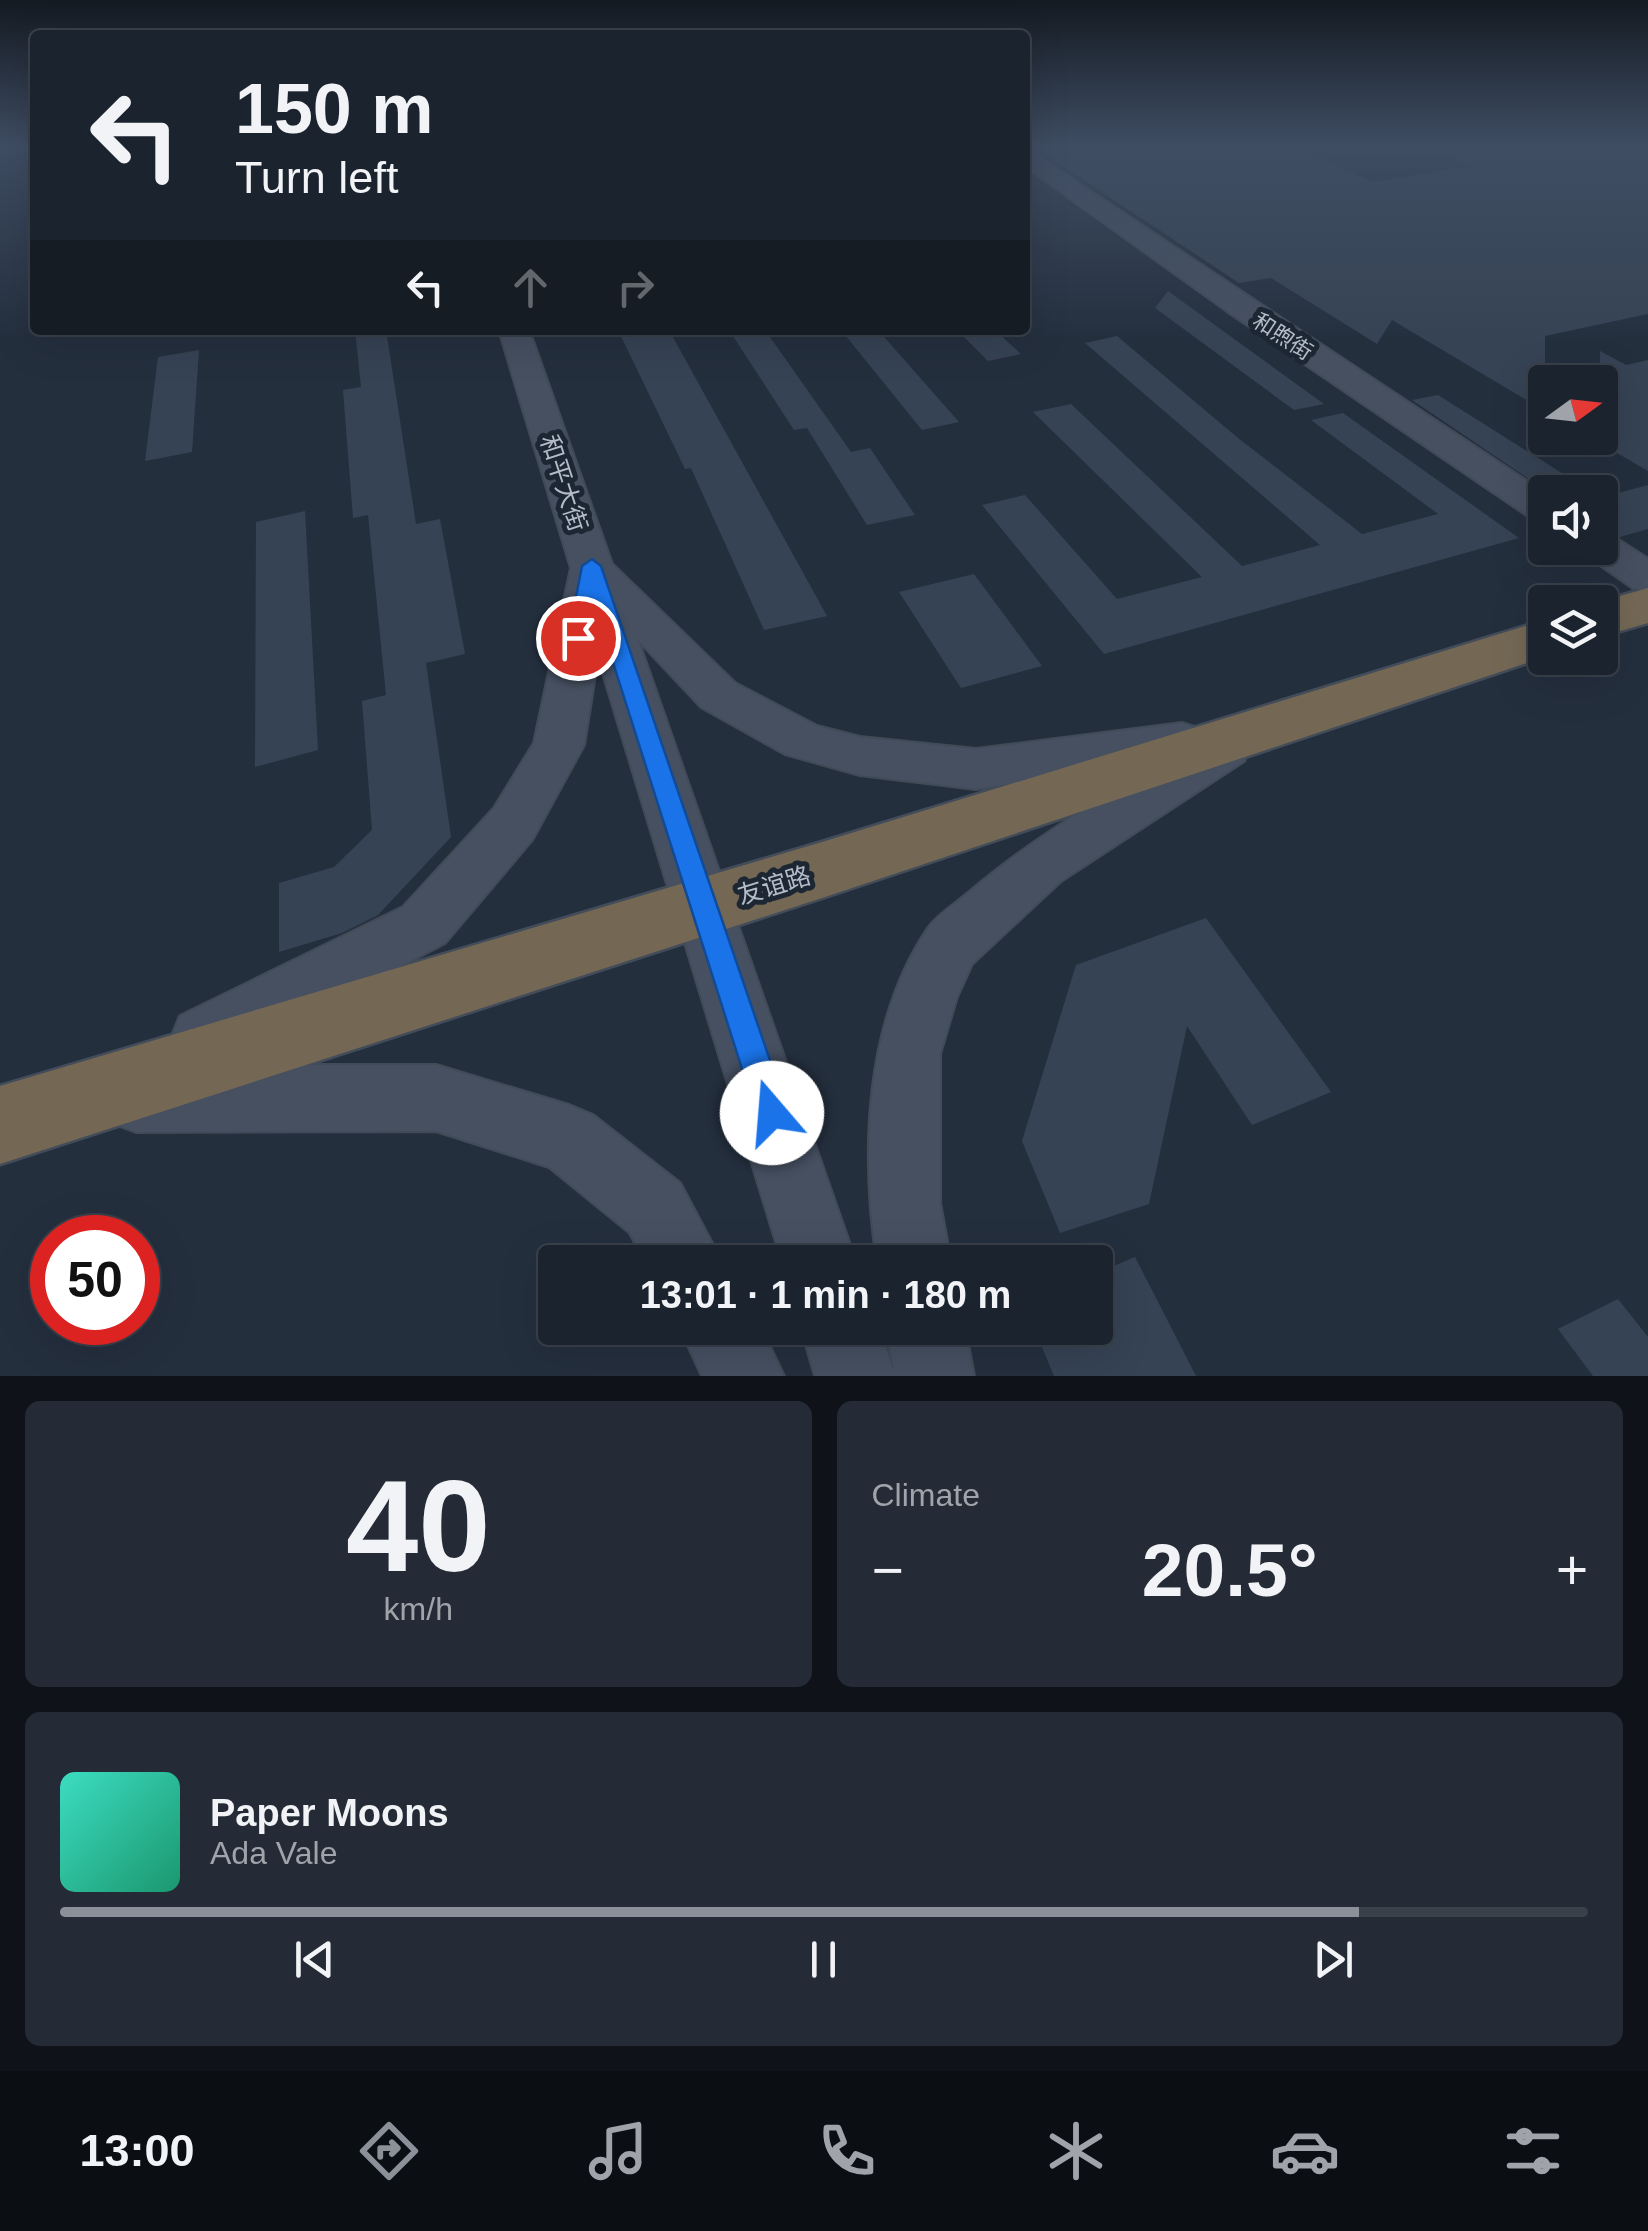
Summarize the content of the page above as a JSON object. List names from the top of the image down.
{
  "streets": {
    "highway": ["友谊路"],
    "main road": ["和煦街", "和平大街"]
  },
  "crossings": [
    ["和平大街", "友谊路"]
  ],
  "north": "right",
  "page": {
    "turn": ["150 m", "Turn left"],
    "limit": "50",
    "trip": "13:01 · 1 min · 180 m",
    "tile": [
      ["40", "km/h"],
      "Climate"
    ],
    "heat": ["−", "20.5°", "+"],
    "song": ["Paper Moons", "Ada Vale"],
    "tabs": "13:00"
  }
}
